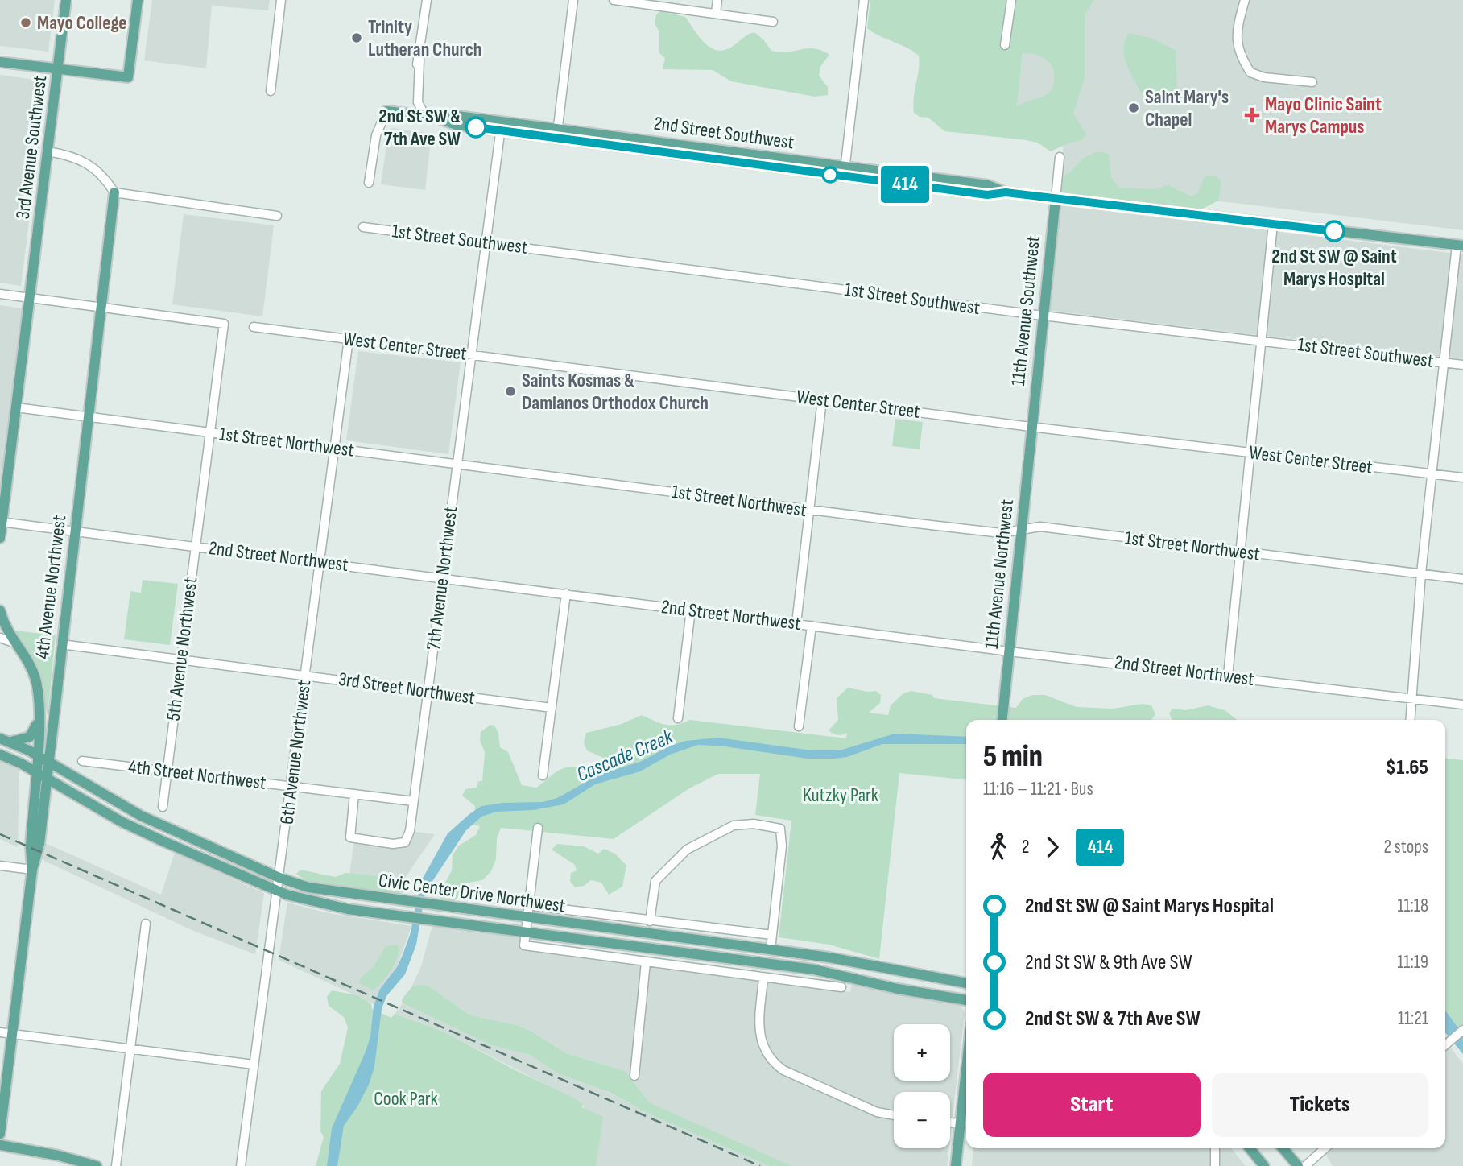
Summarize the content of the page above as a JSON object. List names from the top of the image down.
{
  "streets": {
    "main road": [
      "2nd Street Southwest",
      "3rd Avenue Southwest",
      "11th Avenue Southwest",
      "11th Avenue Northwest",
      "4th Avenue Northwest",
      "Civic Center Drive Northwest"
    ],
    "street": [
      "1st Street Southwest",
      "West Center Street",
      "1st Street Northwest",
      "2nd Street Northwest",
      "7th Avenue Northwest",
      "5th Avenue Northwest",
      "3rd Street Northwest",
      "6th Avenue Northwest",
      "4th Street Northwest"
    ]
  },
  "crossings": [
    ["2nd Street Southwest", "11th Avenue Southwest"],
    ["2nd Street Southwest", "7th Avenue Northwest"],
    ["3rd Avenue Southwest", "1st Street Northwest"],
    ["3rd Avenue Southwest", "2nd Street Northwest"],
    ["1st Street Southwest", "11th Avenue Southwest"],
    ["1st Street Southwest", "7th Avenue Northwest"],
    ["11th Avenue Southwest", "West Center Street"],
    ["11th Avenue Southwest", "11th Avenue Northwest"],
    ["West Center Street", "11th Avenue Northwest"],
    ["West Center Street", "7th Avenue Northwest"],
    ["West Center Street", "6th Avenue Northwest"],
    ["1st Street Northwest", "11th Avenue Northwest"],
    ["1st Street Northwest", "7th Avenue Northwest"],
    ["1st Street Northwest", "4th Avenue Northwest"],
    ["1st Street Northwest", "5th Avenue Northwest"],
    ["1st Street Northwest", "6th Avenue Northwest"],
    ["2nd Street Northwest", "11th Avenue Northwest"],
    ["2nd Street Northwest", "7th Avenue Northwest"],
    ["2nd Street Northwest", "4th Avenue Northwest"],
    ["2nd Street Northwest", "5th Avenue Northwest"],
    ["2nd Street Northwest", "6th Avenue Northwest"],
    ["7th Avenue Northwest", "3rd Street Northwest"],
    ["7th Avenue Northwest", "4th Street Northwest"],
    ["4th Avenue Northwest", "5th Avenue Northwest"],
    ["4th Avenue Northwest", "3rd Street Northwest"],
    ["4th Avenue Northwest", "Civic Center Drive Northwest"],
    ["5th Avenue Northwest", "3rd Street Northwest"],
    ["5th Avenue Northwest", "4th Street Northwest"],
    ["3rd Street Northwest", "6th Avenue Northwest"],
    ["6th Avenue Northwest", "4th Street Northwest"],
    ["6th Avenue Northwest", "Civic Center Drive Northwest"]
  ],
  "water": ["Cascade Creek"],
  "parks": ["Kutzky Park", "Cook Park"],
  "places": {
    "other": [
      "Mayo College",
      "Trinity Lutheran Church",
      "Saint Mary's Chapel",
      "2nd St SW & 7th Ave SW",
      "2nd St SW @ Saint Marys Hospital",
      "Saints Kosmas & Damianos Orthodox Church"
    ],
    "health": ["Mayo Clinic Saint Marys Campus"]
  },
  "lines": ["bus line 414"],
  "page": {
    "on_map": "414",
    "heading": ["5 min", "11:16 – 11:21 · Bus", "$1.65"],
    "legs": ["2", "414", "2 stops"],
    "list": [
      {
        "name": "2nd St SW @ Saint Marys Hospital",
        "value": "11:18"
      },
      {
        "name": "2nd St SW & 9th Ave SW",
        "value": "11:19"
      },
      {
        "name": "2nd St SW & 7th Ave SW",
        "value": "11:21"
      }
    ],
    "map_buttons": ["+", "−"],
    "buttons": ["Start", "Tickets"]
  }
}
